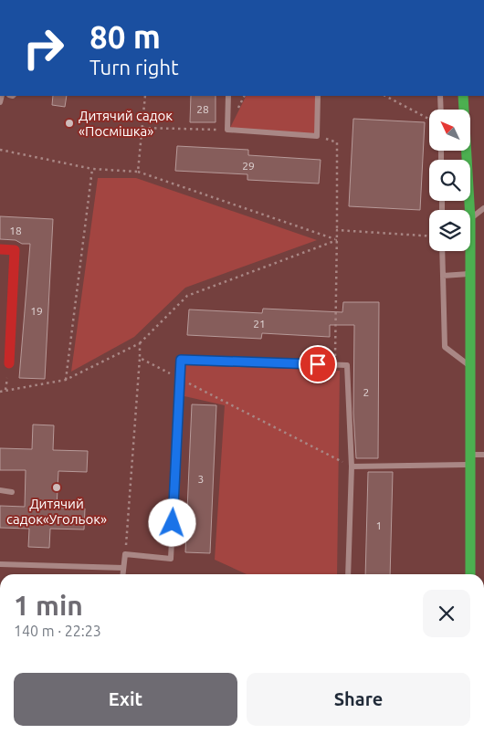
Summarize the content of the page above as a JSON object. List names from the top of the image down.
{
  "places": ["Дитячий садок «Посмішка»", "Дитячий садок«Угольок»"],
  "house_numbers": [
    "28",
    "29",
    "18",
    "19",
    "21",
    "2",
    "3",
    "1"
  ],
  "north": "top left",
  "page": {
    "turn": ["80 m", "Turn right"],
    "heading": ["1 min", "140 m · 22:23"],
    "buttons": ["Exit", "Share"]
  }
}
